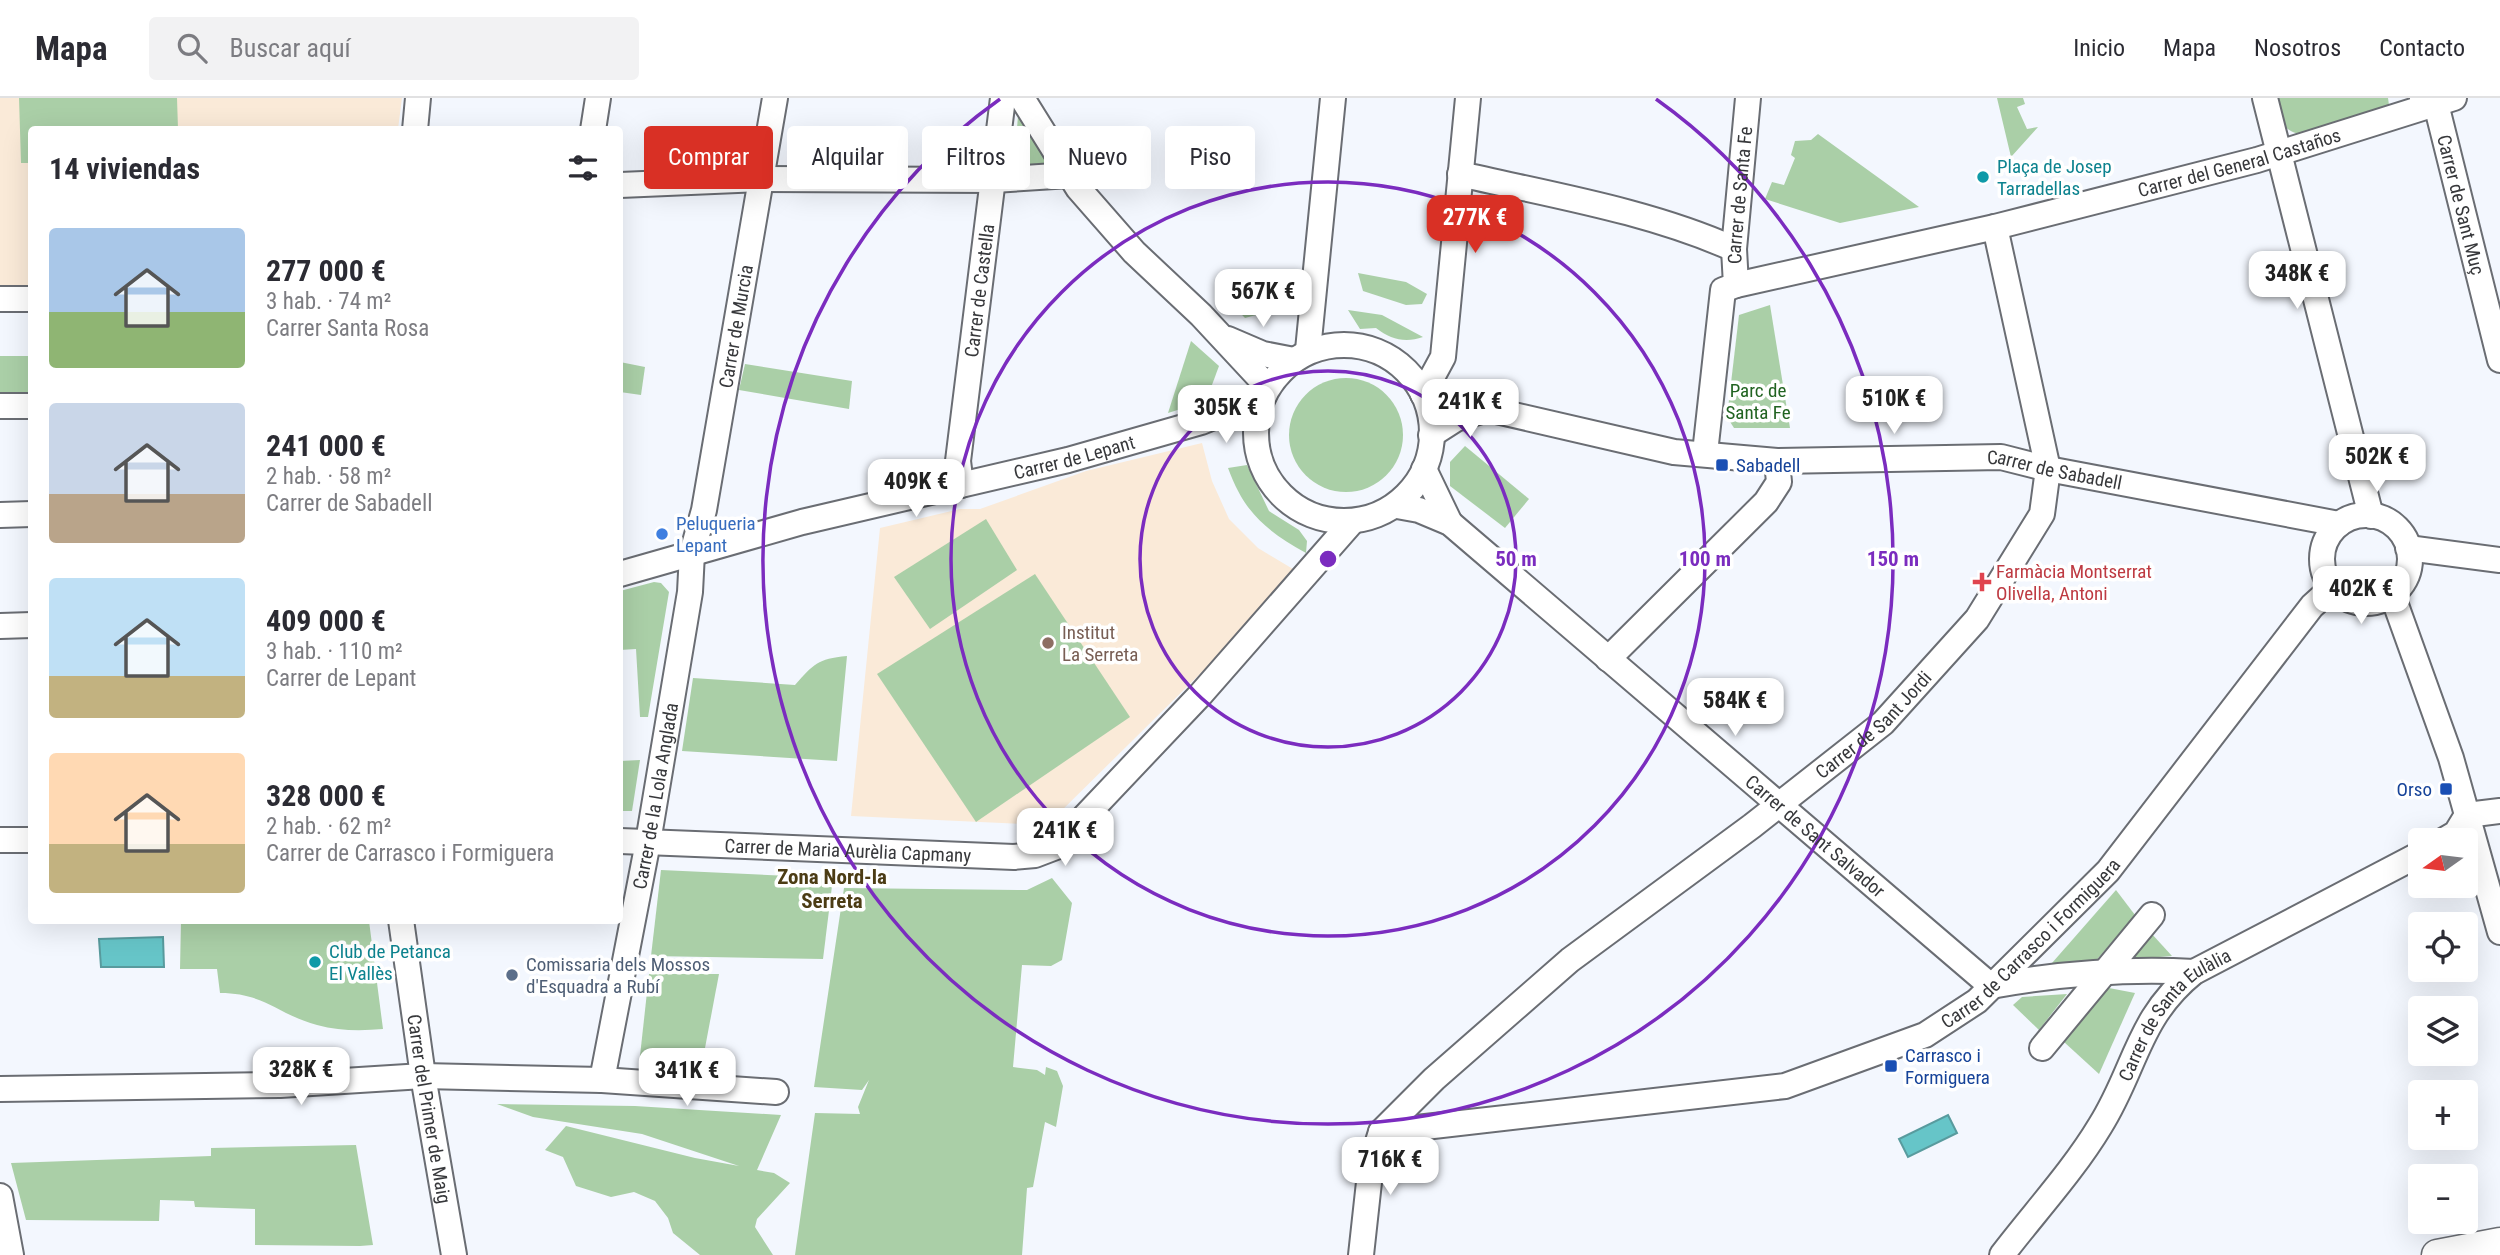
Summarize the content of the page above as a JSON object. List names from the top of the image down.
{
  "streets": {
    "street": [
      "Carrer del General Castaños",
      "Carrer de Santa Fe",
      "Carrer de Sant Muç",
      "Carrer de Castella",
      "Carrer de Murcia",
      "Carrer de Lepant",
      "Carrer de Sabadell",
      "Carrer de Sant Jordi",
      "Carrer de la Lola Anglada",
      "Carrer de Sant Salvador",
      "Carrer de Maria Aurèlia Capmany",
      "Carrer de Carrasco i Formiguera",
      "Carrer de Santa Eulàlia",
      "Carrer del Primer de Maig"
    ]
  },
  "crossings": [
    ["Carrer del General Castaños", "Carrer de Santa Fe"],
    ["Carrer del General Castaños", "Carrer de Sant Muç"],
    ["Carrer del General Castaños", "Carrer de Sant Jordi"],
    ["Carrer de Santa Fe", "Carrer de Sabadell"],
    ["Carrer de Castella", "Carrer de Lepant"],
    ["Carrer de Murcia", "Carrer de Lepant"],
    ["Carrer de Murcia", "Carrer de la Lola Anglada"],
    ["Carrer de Lepant", "Carrer de Sabadell"],
    ["Carrer de Lepant", "Carrer de la Lola Anglada"],
    ["Carrer de Lepant", "Carrer de Sant Salvador"],
    ["Carrer de Lepant", "Carrer de Maria Aurèlia Capmany"],
    ["Carrer de Sabadell", "Carrer de Sant Jordi"],
    ["Carrer de Sabadell", "Carrer de Sant Salvador"],
    ["Carrer de Sabadell", "Carrer de Maria Aurèlia Capmany"],
    ["Carrer de Sabadell", "Carrer de Carrasco i Formiguera"],
    ["Carrer de Sant Jordi", "Carrer de Sant Salvador"],
    ["Carrer de Sant Jordi", "Carrer de Carrasco i Formiguera"],
    ["Carrer de la Lola Anglada", "Carrer de Maria Aurèlia Capmany"],
    ["Carrer de Sant Salvador", "Carrer de Maria Aurèlia Capmany"],
    ["Carrer de Sant Salvador", "Carrer de Carrasco i Formiguera"]
  ],
  "districts": ["Zona Nord-la Serreta"],
  "parks": ["Parc de Santa Fe"],
  "places": {
    "other": [
      "Plaça de Josep Tarradellas",
      "Peluqueria Lepant",
      "Institut La Serreta",
      "Club de Petanca El Vallès",
      "Comissaria dels Mossos d'Esquadra a Rubí"
    ],
    "transit": ["Sabadell", "Orso", "Carrasco i Formiguera"],
    "health": ["Farmàcia Montserrat Olivella, Antoni"]
  },
  "north": "left",
  "page": {
    "header": "Mapa",
    "search": "Buscar aquí",
    "nav": [
      "Inicio",
      "Mapa",
      "Nosotros",
      "Contacto"
    ],
    "chip": [
      "Comprar",
      "Alquilar",
      "Filtros",
      "Nuevo",
      "Piso"
    ],
    "heading": "14 viviendas",
    "price": [
      "277K €",
      "348K €",
      "567K €",
      "510K €",
      "241K €",
      "305K €",
      "502K €",
      "409K €",
      "402K €",
      "584K €",
      "241K €",
      "328K €",
      "341K €",
      "716K €"
    ],
    "list": [
      {
        "name": "277 000 €",
        "note": "3 hab. · 74 m² · Carrer Santa Rosa"
      },
      {
        "name": "241 000 €",
        "note": "2 hab. · 58 m² · Carrer de Sabadell"
      },
      {
        "name": "409 000 €",
        "note": "3 hab. · 110 m² · Carrer de Lepant"
      },
      {
        "name": "328 000 €",
        "note": "2 hab. · 62 m² · Carrer de Carrasco i Formiguera"
      }
    ],
    "map_buttons": ["+", "−"]
  },
  "rings": ["50 m", "100 m", "150 m"]
}
